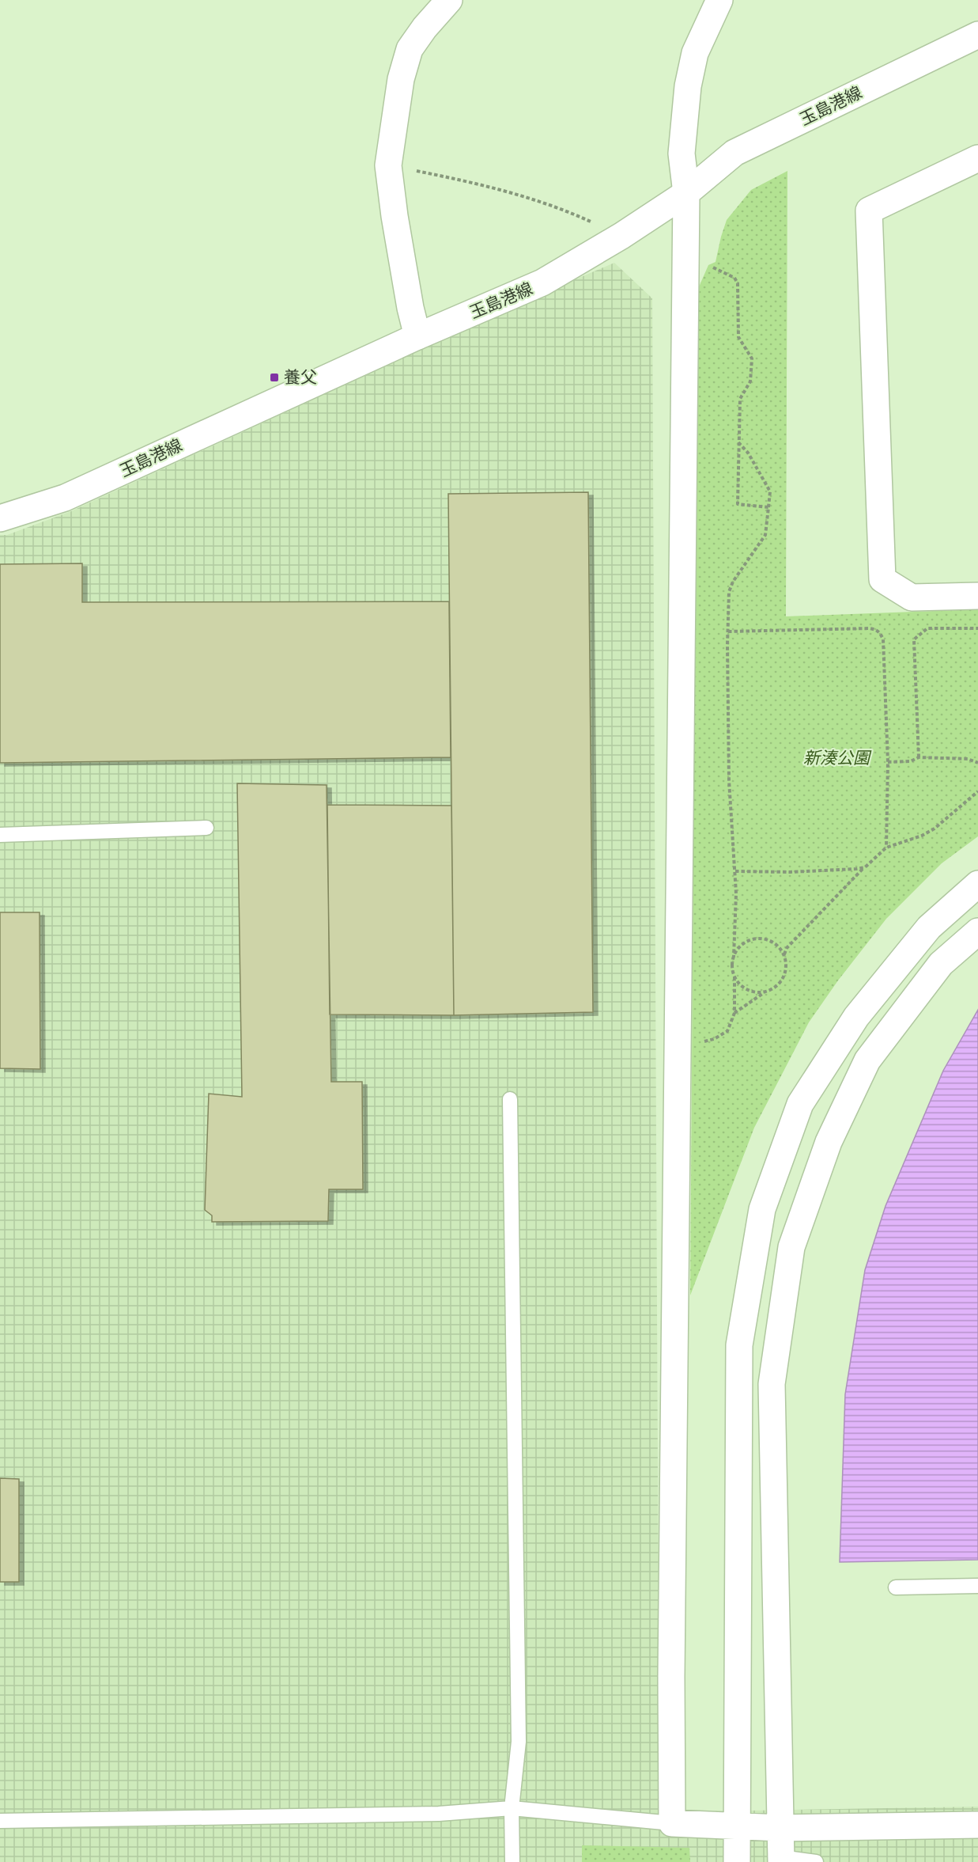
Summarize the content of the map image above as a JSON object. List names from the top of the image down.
{
  "streets": {
    "street": ["玉島港線"]
  },
  "parks": ["新湊公園"],
  "places": {
    "transit": ["養父"]
  }
}
